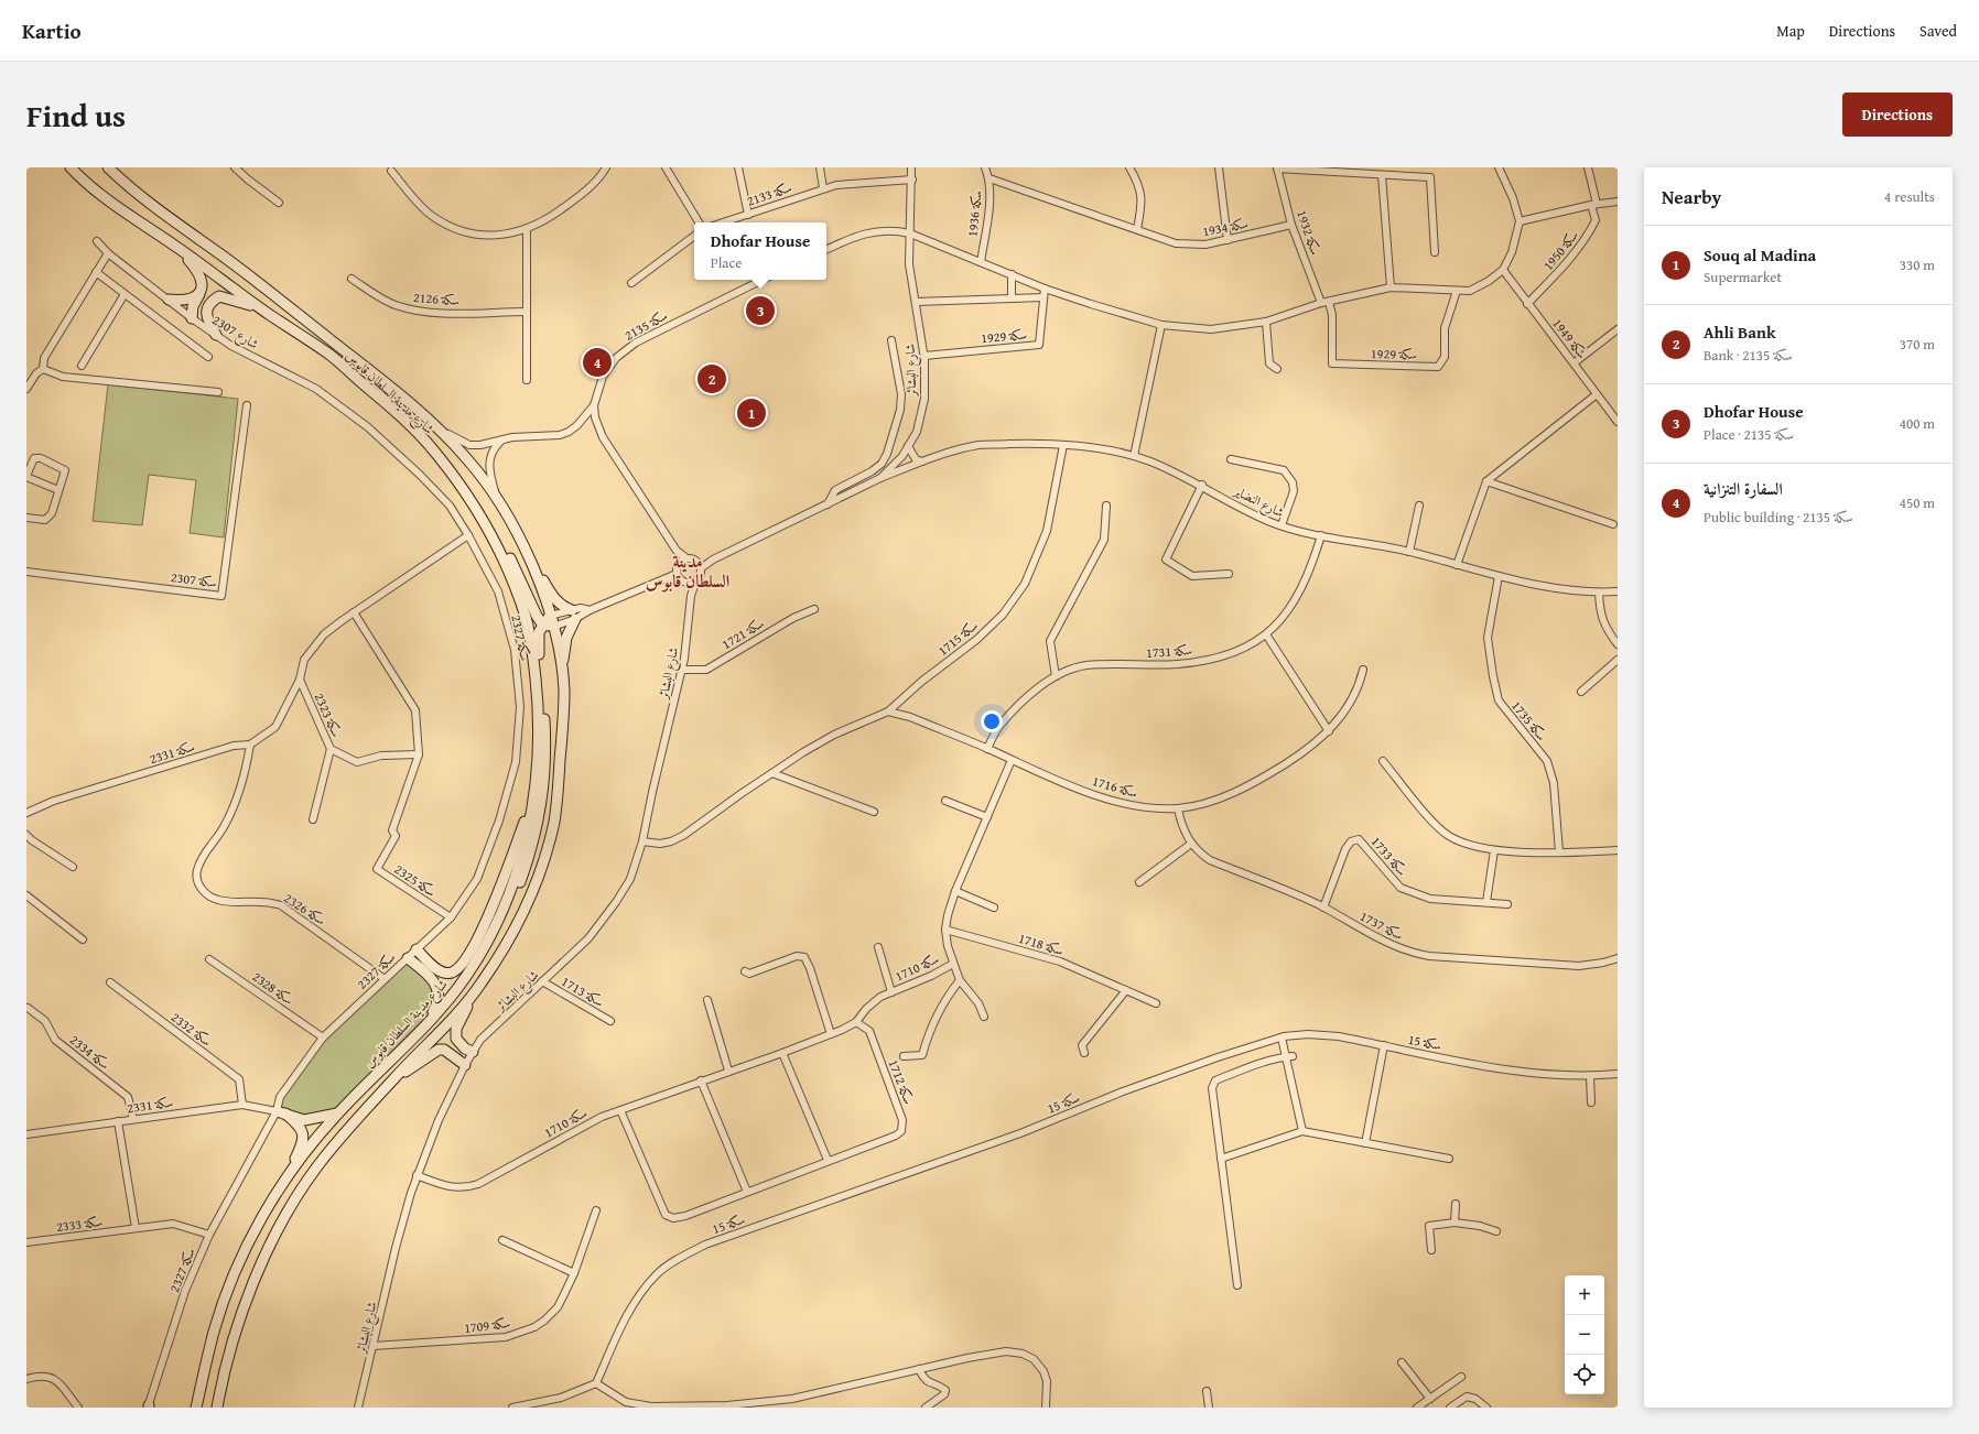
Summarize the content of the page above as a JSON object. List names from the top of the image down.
{
  "streets": {
    "main road": ["شارع مدينة السلطان قابوس"],
    "street": [
      "سكة 2133",
      "سكة 1936",
      "سكة 1934",
      "سكة 1932",
      "سكة 1950",
      "سكة 2126",
      "سكة 2135",
      "2307 شارع",
      "سكة 1929",
      "سكة 1949",
      "شارع البشائر",
      "شارع النضاير",
      "سكة 2307",
      "سكة 1721",
      "سكة 2327",
      "سكة 1715",
      "سكة 1731",
      "سكة 2323",
      "سكة 1735",
      "سكة 2331",
      "سكة 1716",
      "سكة 1733",
      "سكة 2325",
      "سكة 2326",
      "سكة 1737",
      "سكة 1718",
      "سكة 1710",
      "سكة 2328",
      "سكة 1713",
      "سكة 2332",
      "سكة 15",
      "سكة 2334",
      "سكة 1712",
      "سكة 2333",
      "سكة 1709"
    ]
  },
  "crossings": [
    ["سكة 2133", "شارع البشائر"],
    ["سكة 1936", "سكة 1934"],
    ["سكة 1934", "سكة 1932"],
    ["سكة 1950", "سكة 1949"],
    ["سكة 2135", "شارع البشائر"],
    ["2307 شارع", "سكة 2327"],
    ["2307 شارع", "سكة 2323"],
    ["سكة 1929", "شارع البشائر"],
    ["شارع البشائر", "شارع النضاير"],
    ["شارع البشائر", "سكة 1721"],
    ["شارع البشائر", "سكة 1715"],
    ["شارع البشائر", "سكة 1710"],
    ["شارع البشائر", "سكة 1713"],
    ["شارع البشائر", "سكة 1709"],
    ["شارع النضاير", "سكة 1715"],
    ["شارع النضاير", "سكة 1731"],
    ["شارع النضاير", "سكة 1735"],
    ["سكة 2327", "سكة 2323"],
    ["سكة 2327", "سكة 2331"],
    ["سكة 2327", "سكة 2325"],
    ["سكة 2327", "سكة 2326"],
    ["سكة 2327", "سكة 2328"],
    ["سكة 2327", "سكة 2333"],
    ["سكة 1715", "سكة 1716"],
    ["سكة 1731", "سكة 1716"],
    ["سكة 2323", "سكة 2331"],
    ["سكة 2323", "سكة 2325"],
    ["سكة 2323", "سكة 2326"],
    ["سكة 2331", "سكة 2326"],
    ["سكة 2331", "سكة 2332"],
    ["سكة 2331", "سكة 2334"],
    ["سكة 1716", "سكة 1737"],
    ["سكة 1733", "سكة 1737"],
    ["سكة 1710", "سكة 1712"]
  ],
  "districts": ["مدينة السلطان قابوس"],
  "page": {
    "header": "Kartio",
    "nav": ["Map", "Directions", "Saved"],
    "title": "Find us",
    "buttons": "Directions",
    "heading": ["Nearby", "4 results"],
    "popup": ["Dhofar House", "Place"],
    "list": [
      {
        "mark": "1",
        "name": "Souq al Madina",
        "note": "Supermarket",
        "value": "330 m"
      },
      {
        "mark": "2",
        "name": "Ahli Bank",
        "note": "Bank · سكة 2135",
        "value": "370 m"
      },
      {
        "mark": "3",
        "name": "Dhofar House",
        "note": "Place · سكة 2135",
        "value": "400 m"
      },
      {
        "mark": "4",
        "name": "السفارة التنزانية",
        "note": "Public building · سكة 2135",
        "value": "450 m"
      }
    ],
    "pins": [
      "3",
      "4",
      "2",
      "1"
    ],
    "map_buttons": ["+", "−"]
  }
}
